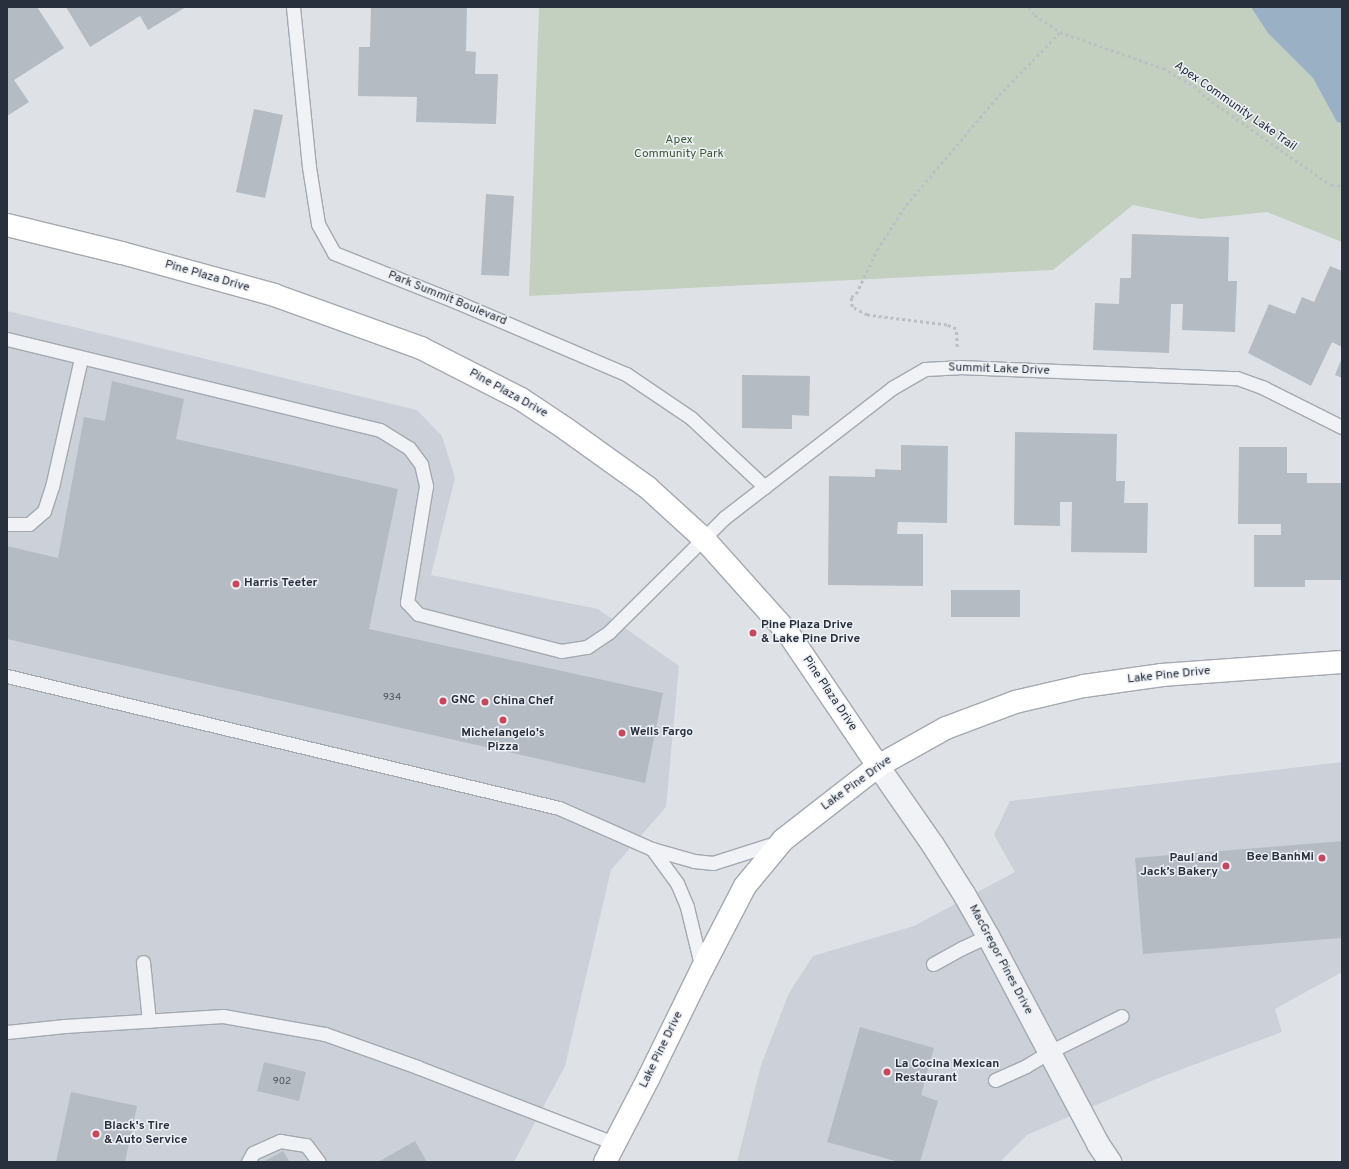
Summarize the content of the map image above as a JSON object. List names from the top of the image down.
{
  "streets": {
    "street": ["Pine Plaza Drive", "Lake Pine Drive", "MacGregor Pines Drive"],
    "lane": ["Park Summit Boulevard", "Summit Lake Drive"],
    "path": ["Apex Community Lake Trail"]
  },
  "crossings": [
    ["Pine Plaza Drive", "Summit Lake Drive"],
    ["Pine Plaza Drive", "Lake Pine Drive"],
    ["Pine Plaza Drive", "MacGregor Pines Drive"],
    ["Park Summit Boulevard", "Summit Lake Drive"],
    ["Lake Pine Drive", "MacGregor Pines Drive"]
  ],
  "parks": ["Apex Community Park"],
  "places": [
    "Harris Teeter",
    "Pine Plaza Drive & Lake Pine Drive",
    "GNC",
    "China Chef",
    "Michelangelo's Pizza",
    "Wells Fargo",
    "Bee BanhMi",
    "Paul and Jack’s Bakery",
    "La Cocina Mexican Restaurant",
    "Black's Tire & Auto Service"
  ],
  "house_numbers": ["934", "902"]
}
